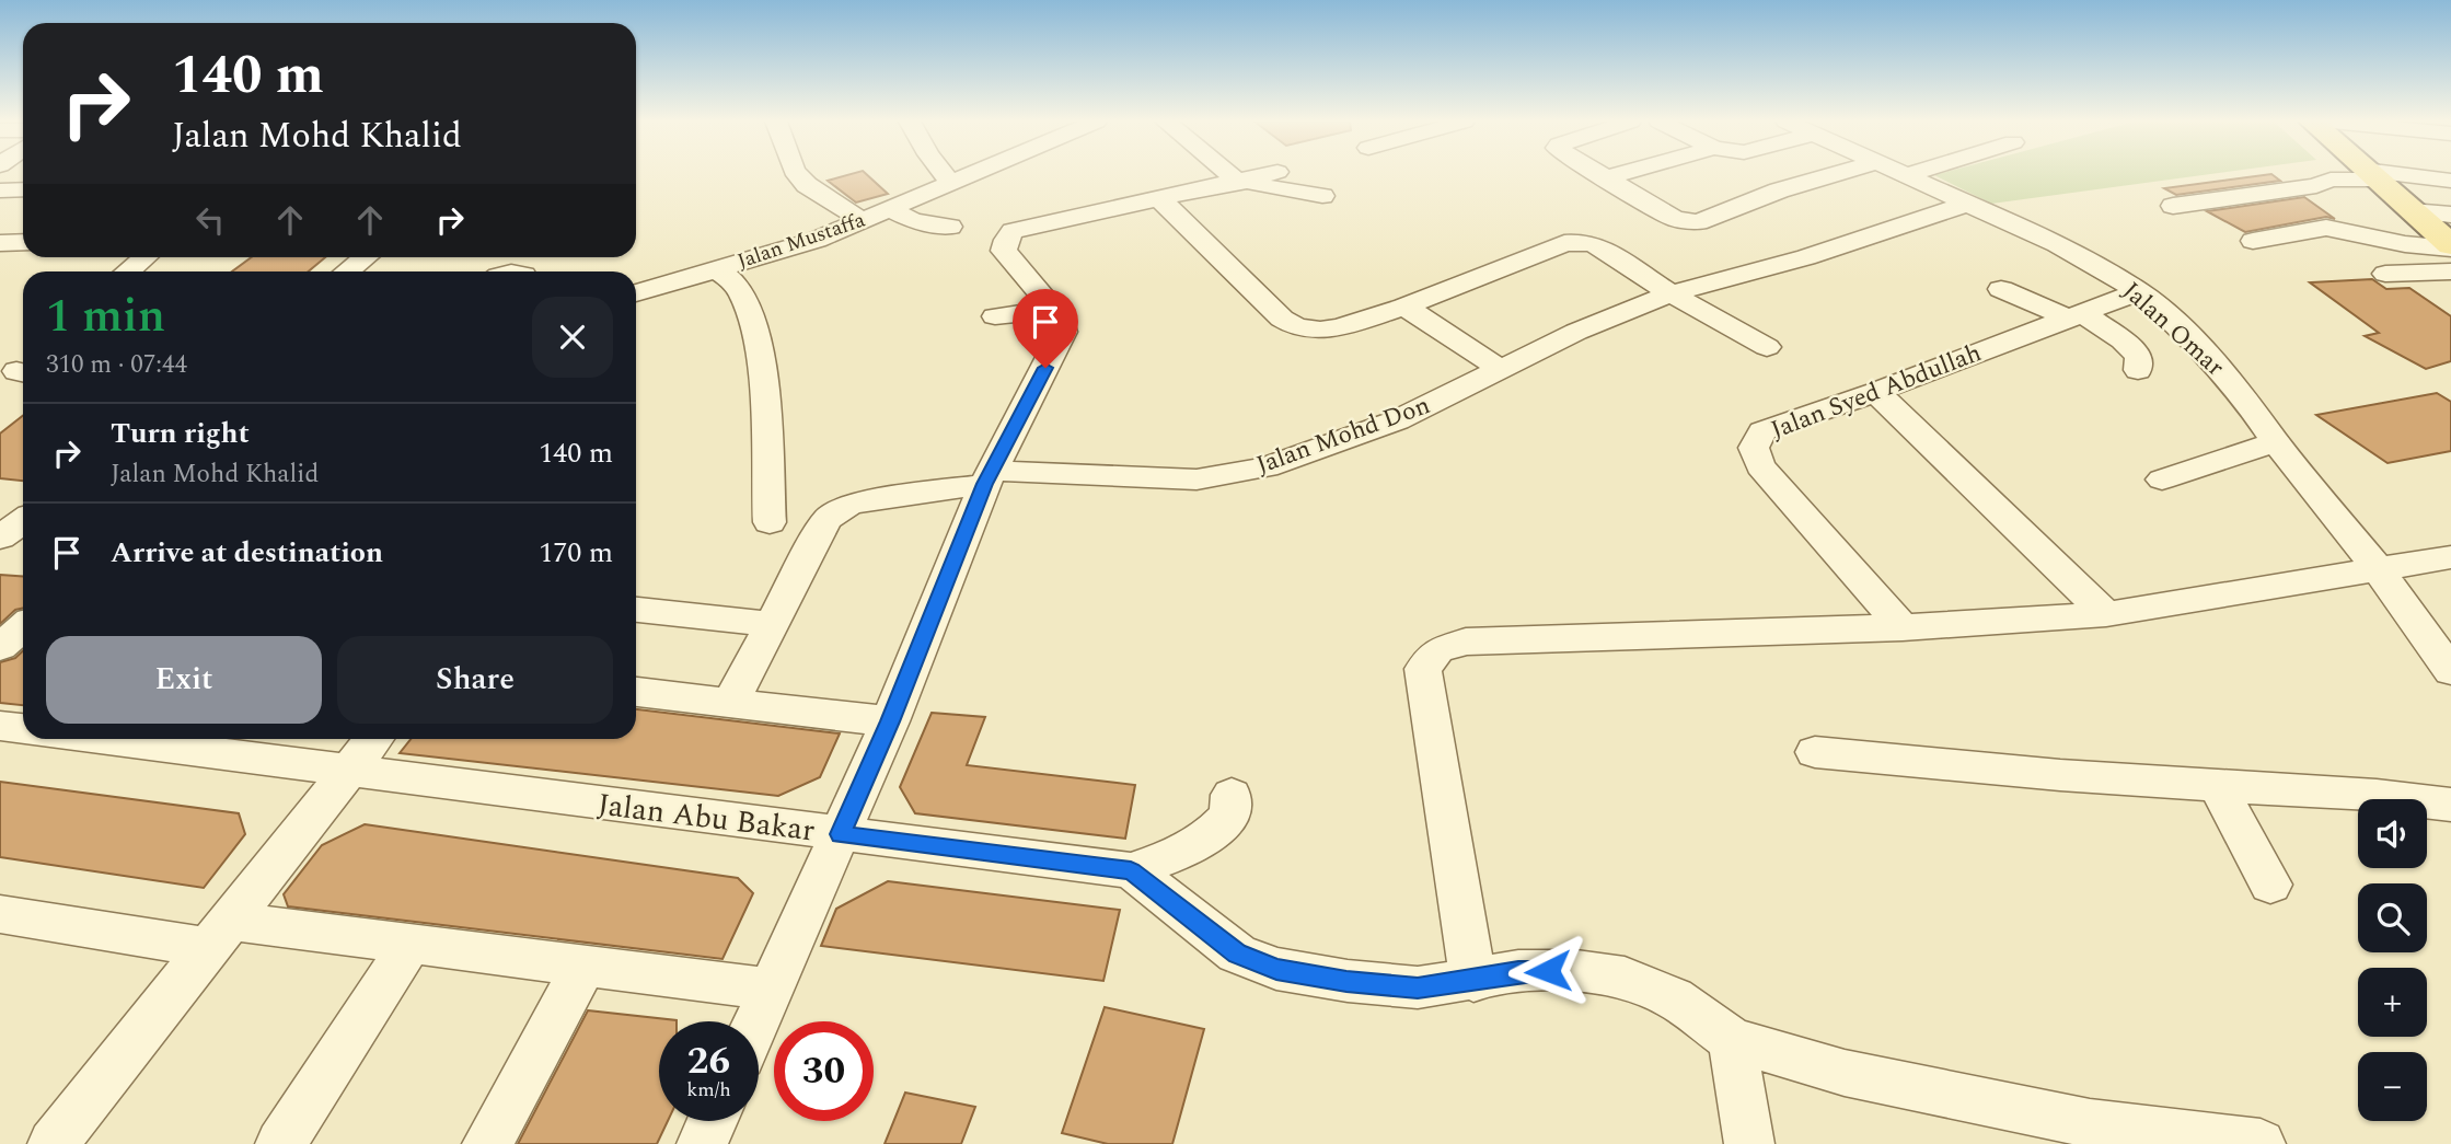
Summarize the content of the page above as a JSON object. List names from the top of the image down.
{
  "streets": {
    "street": [
      "Jalan Mustaffa",
      "Jalan Omar",
      "Jalan Syed Abdullah",
      "Jalan Mohd Don",
      "Jalan Abu Bakar"
    ]
  },
  "crossings": [
    ["Jalan Omar", "Jalan Syed Abdullah"],
    ["Jalan Omar", "Jalan Mohd Don"]
  ],
  "page": {
    "turn": ["140 m", "Jalan Mohd Khalid"],
    "heading": ["1 min", "310 m · 07:44"],
    "list": [
      {
        "name": "Turn right",
        "note": "Jalan Mohd Khalid",
        "value": "140 m"
      },
      {
        "name": "Arrive at destination",
        "value": "170 m"
      }
    ],
    "buttons": ["Exit", "Share"],
    "map_buttons": ["+", "−"],
    "speed": "26 km/h",
    "limit": "30"
  }
}
